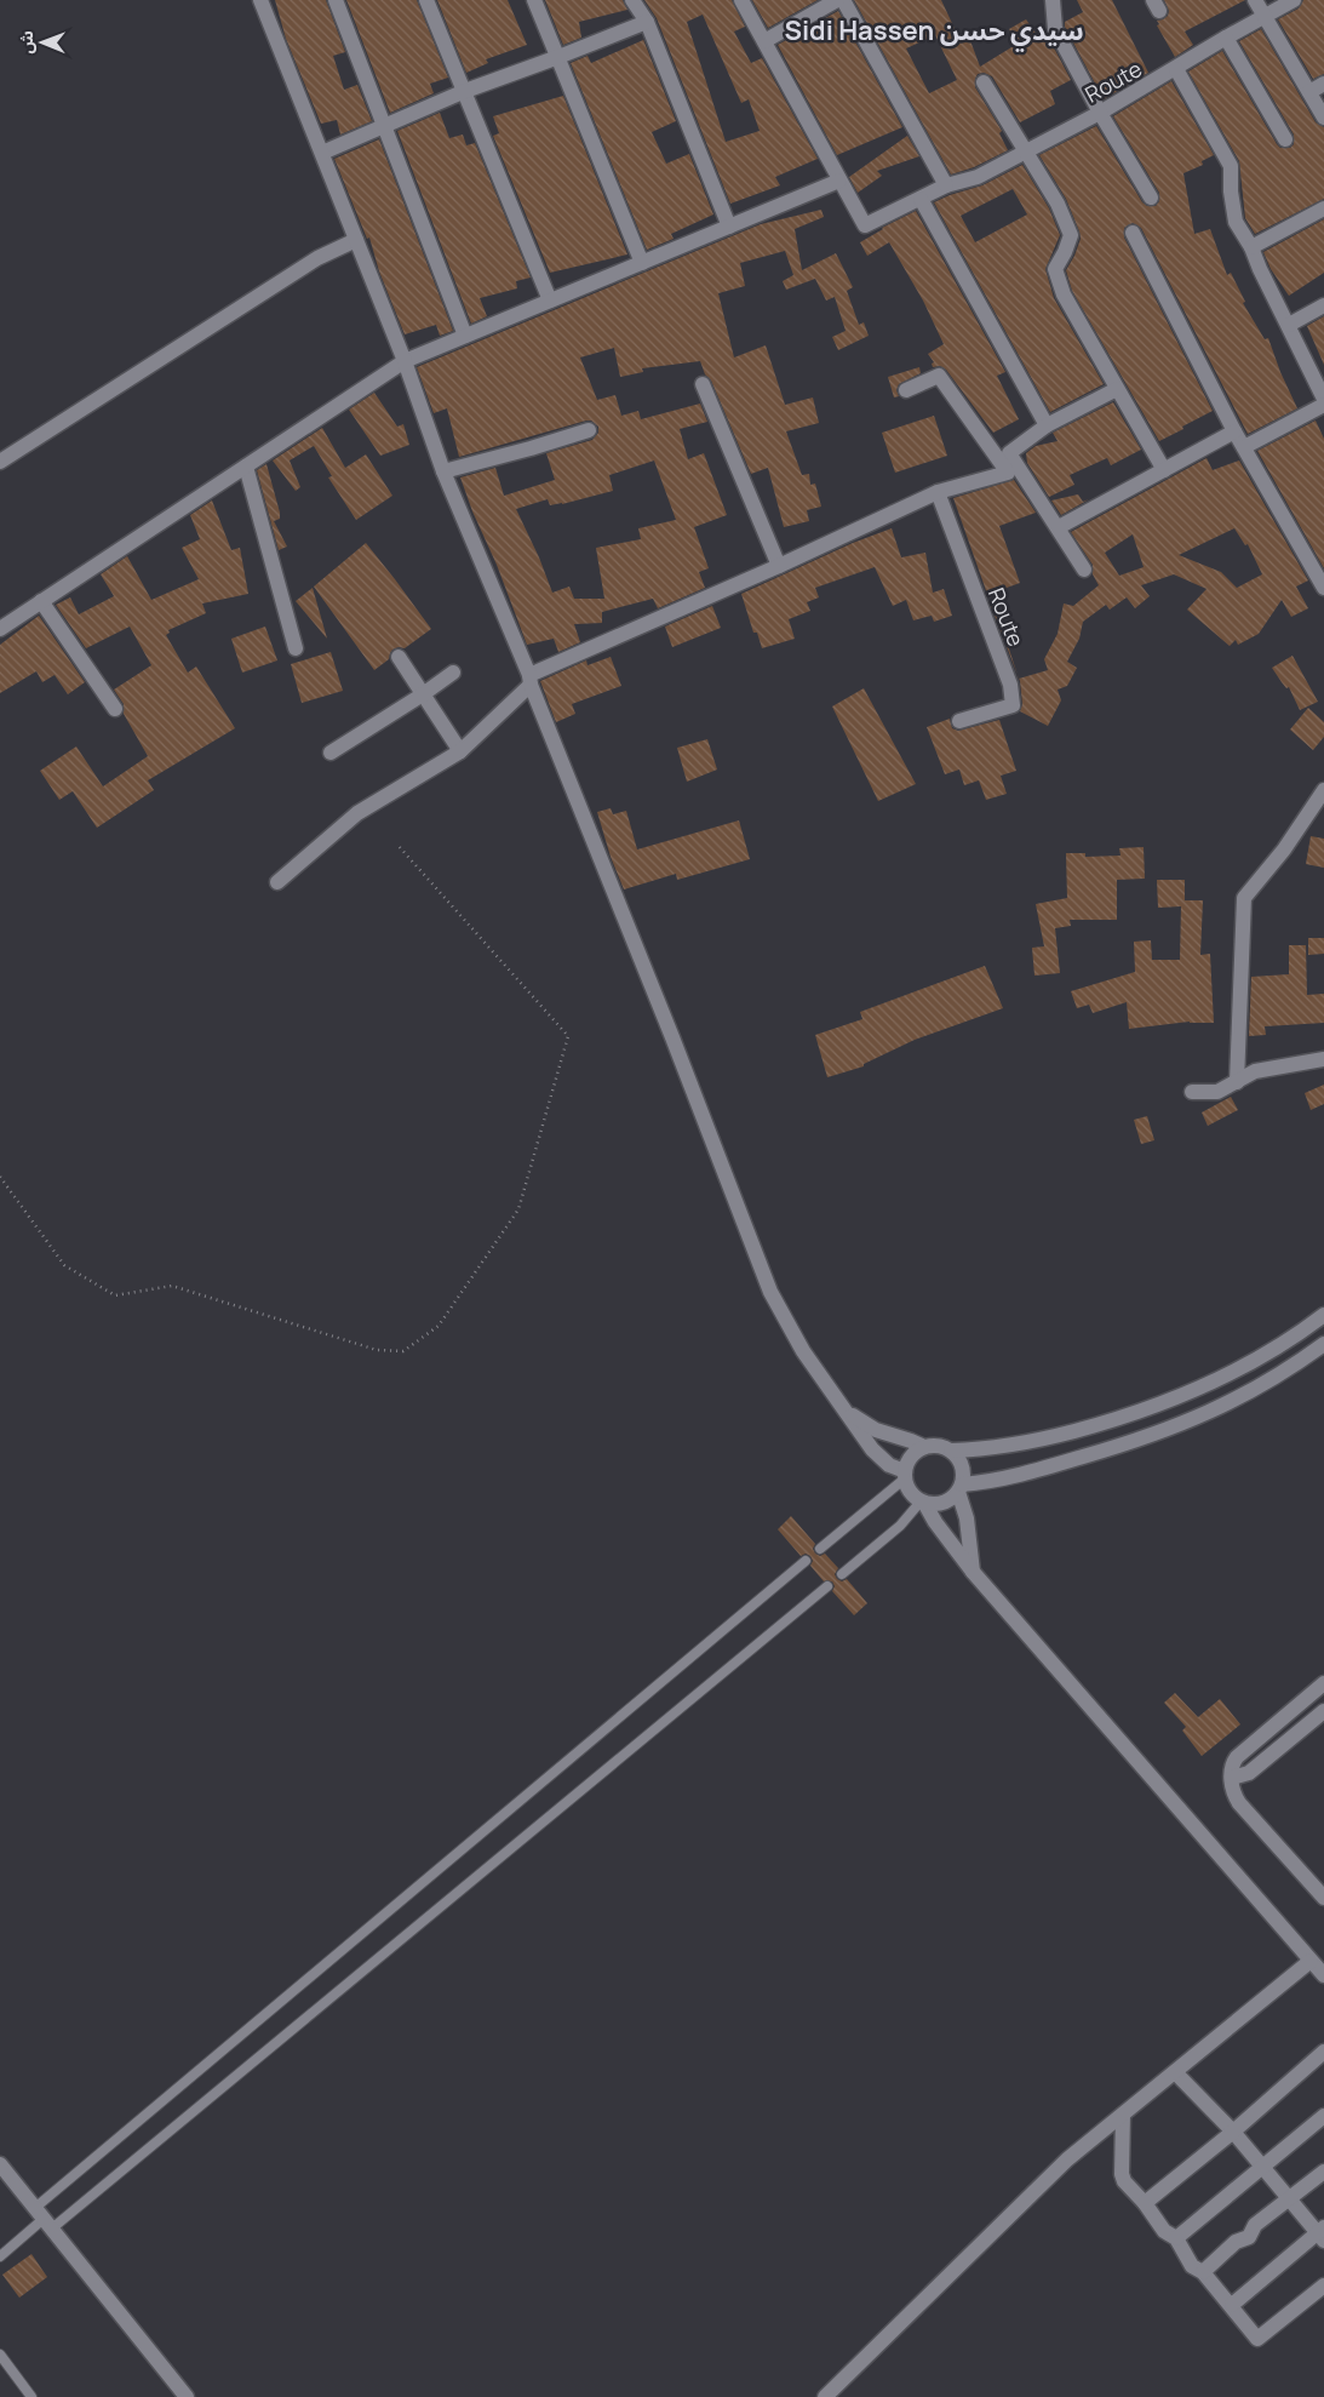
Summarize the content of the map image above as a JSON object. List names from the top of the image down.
{
  "streets": {
    "street": ["Route"]
  },
  "districts": ["Sidi Hassen سيدي حسن"],
  "north": "left"
}
